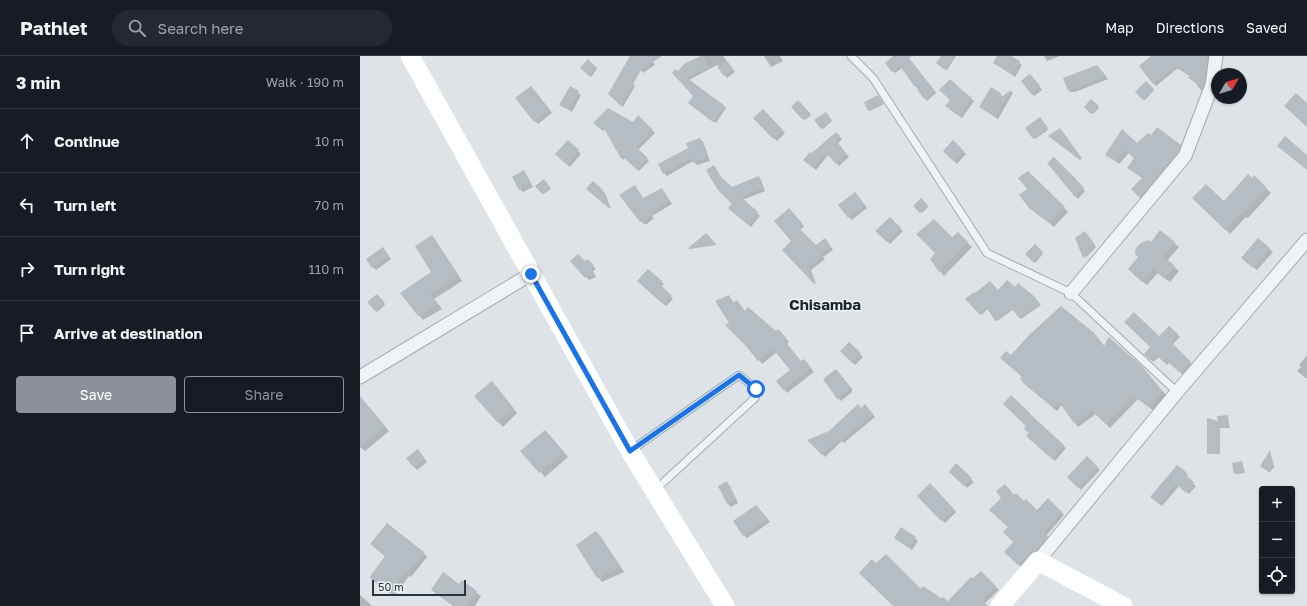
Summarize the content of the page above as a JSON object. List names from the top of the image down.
{
  "districts": ["Chisamba"],
  "scale_bar": "50 m",
  "north": "top right",
  "page": {
    "header": "Pathlet",
    "search": "Search here",
    "nav": ["Map", "Directions", "Saved"],
    "heading": ["3 min", "Walk · 190 m"],
    "list": [
      ["Continue", "10 m"],
      ["Turn left", "70 m"],
      ["Turn right", "110 m"],
      "Arrive at destination"
    ],
    "buttons": ["Save", "Share"],
    "map_buttons": ["+", "−"],
    "scale": "50 m"
  }
}
